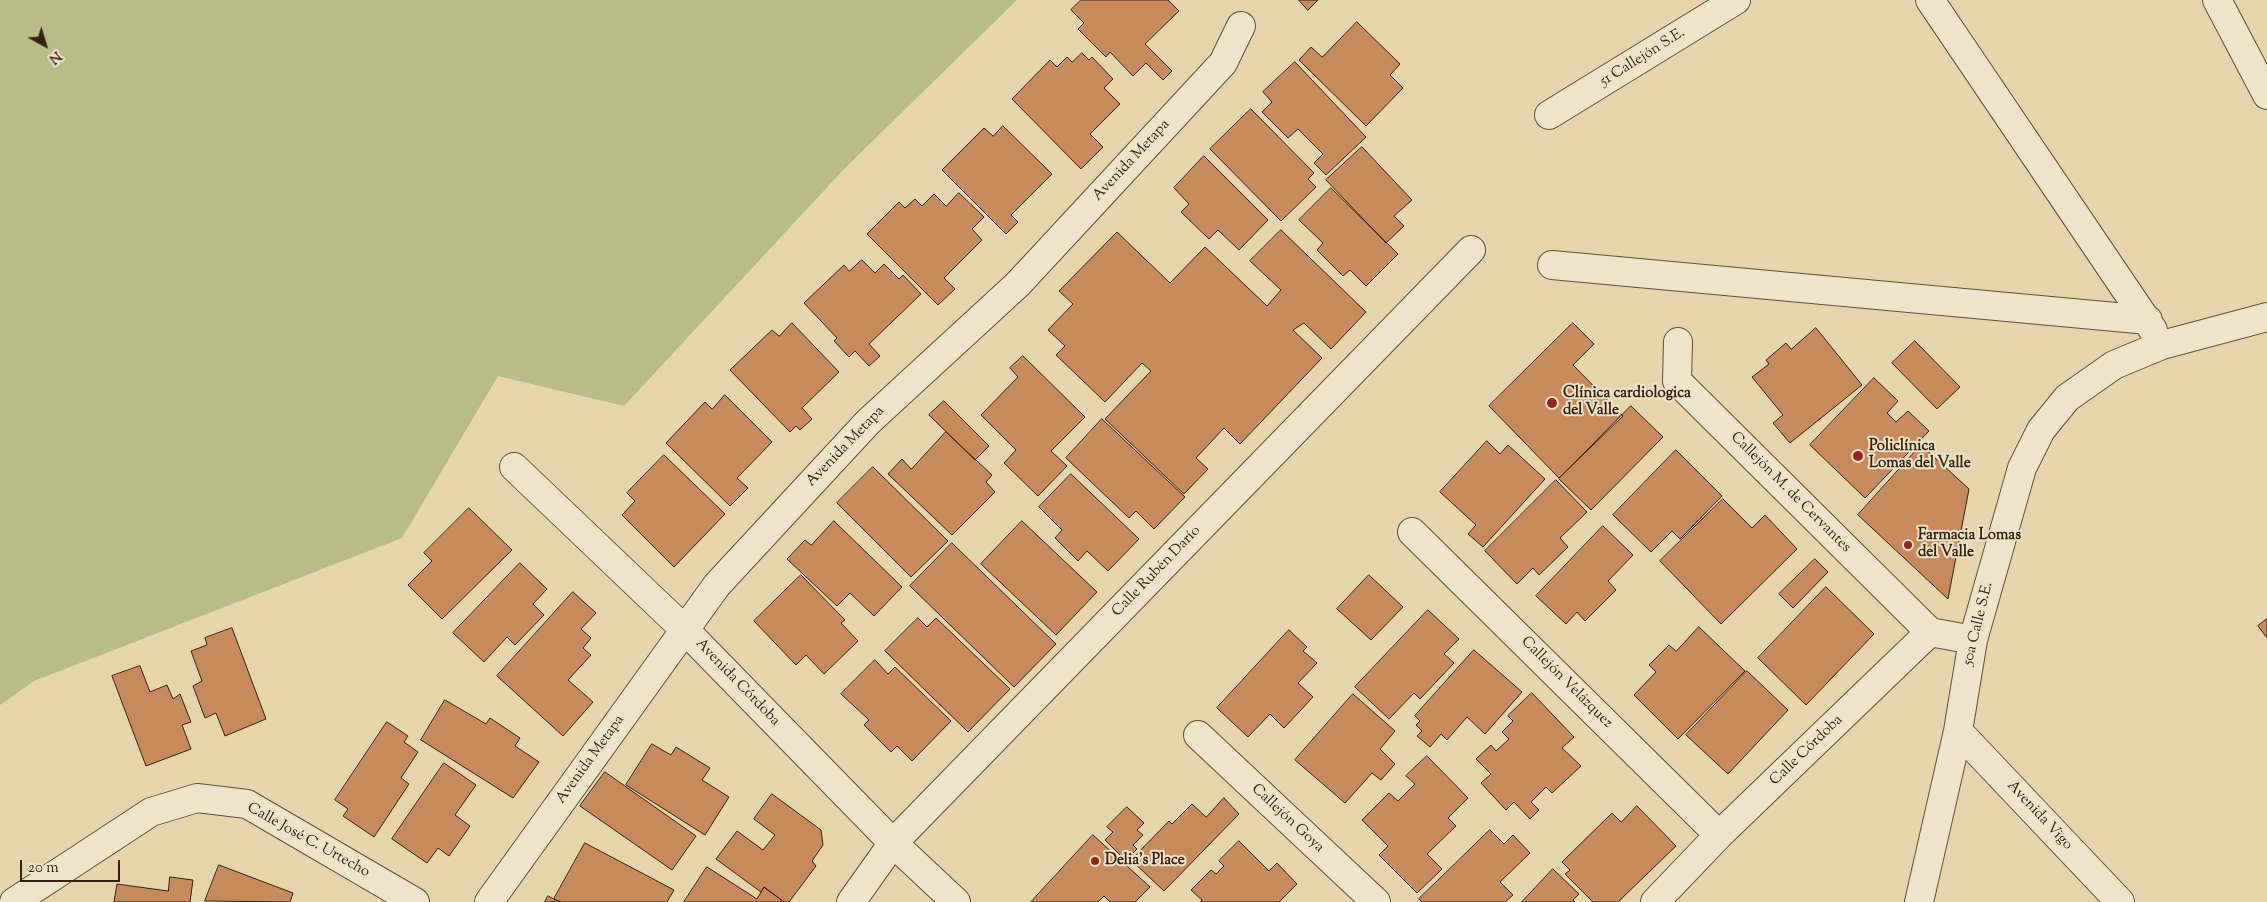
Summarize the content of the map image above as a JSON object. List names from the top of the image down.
{
  "streets": {
    "street": [
      "51 Callejón S.E.",
      "Avenida Metapa",
      "Callejón M. de Cervantes",
      "Calle Rubén Darío",
      "50a Calle S.E.",
      "Avenida Córdoba",
      "Callejón Velázquez",
      "Calle Córdoba",
      "Avenida Vigo",
      "Callejón Goya",
      "Calle José C. Urtecho"
    ]
  },
  "crossings": [
    ["Avenida Metapa", "Avenida Córdoba"],
    ["Callejón M. de Cervantes", "Calle Córdoba"],
    ["Calle Rubén Darío", "Avenida Córdoba"],
    ["50a Calle S.E.", "Avenida Vigo"],
    ["Callejón Velázquez", "Calle Córdoba"]
  ],
  "places": [
    "Clínica cardiologica del Valle",
    "Policlínica Lomas del Valle",
    "Farmacia Lomas del Valle",
    "Delia's Place"
  ],
  "scale_bar": "20 m",
  "north": "bottom right"
}
